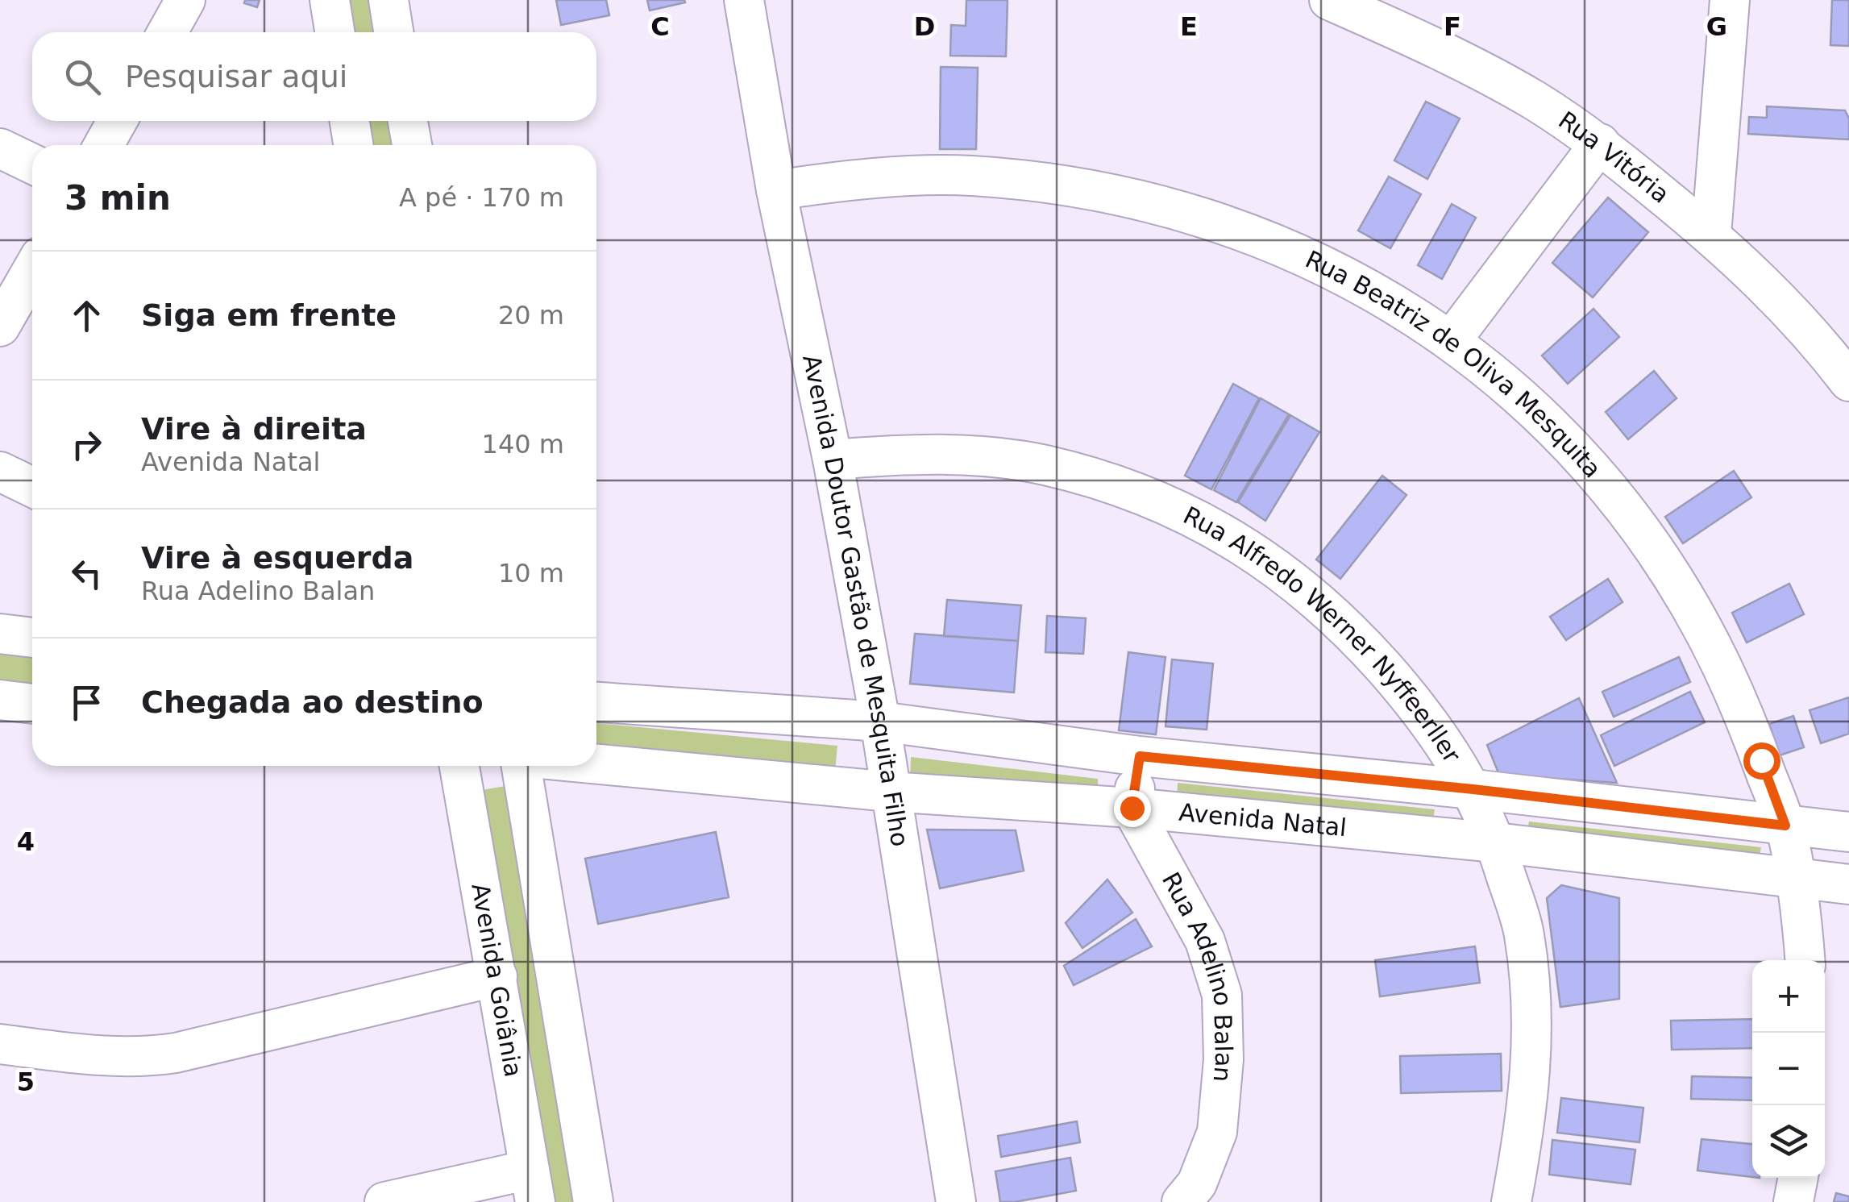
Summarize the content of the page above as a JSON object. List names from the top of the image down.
{
  "streets": {
    "street": [
      "Rua Vitória",
      "Rua Beatriz de Oliva Mesquita",
      "Avenida Doutor Gastão de Mesquita Filho",
      "Rua Alfredo Werner Nyffeerller",
      "Avenida Natal",
      "Avenida Goiânia",
      "Rua Adelino Balan"
    ]
  },
  "crossings": [
    ["Rua Beatriz de Oliva Mesquita", "Avenida Doutor Gastão de Mesquita Filho"],
    ["Rua Beatriz de Oliva Mesquita", "Avenida Natal"],
    ["Avenida Doutor Gastão de Mesquita Filho", "Rua Alfredo Werner Nyffeerller"],
    ["Avenida Doutor Gastão de Mesquita Filho", "Avenida Natal"],
    ["Rua Alfredo Werner Nyffeerller", "Avenida Natal"],
    ["Avenida Natal", "Rua Adelino Balan"]
  ],
  "page": {
    "search": "Pesquisar aqui",
    "heading": ["3 min", "A pé · 170 m"],
    "list": [
      ["Siga em frente", "20 m"],
      ["Vire à direita", "Avenida Natal", "140 m"],
      ["Vire à esquerda", "Rua Adelino Balan", "10 m"],
      "Chegada ao destino"
    ],
    "map_buttons": ["+", "−"]
  },
  "grid": {
    "columns": [
      "C",
      "D",
      "E",
      "F",
      "G"
    ],
    "rows": ["4", "5"]
  }
}
